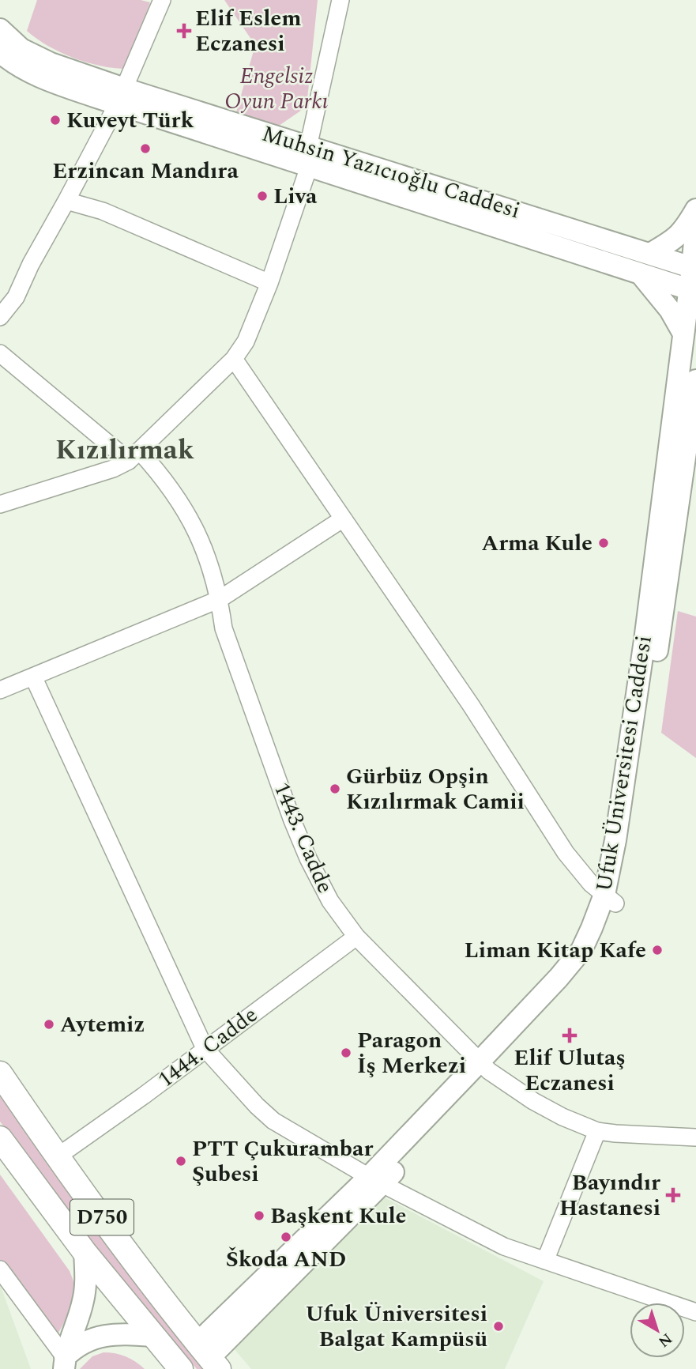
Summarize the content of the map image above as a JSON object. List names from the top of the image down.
{
  "streets": {
    "highway": ["D750"],
    "main road": ["Muhsin Yazıcıoğlu Caddesi", "Ufuk Üniversitesi Caddesi"],
    "street": ["1443. Cadde", "1444. Cadde"]
  },
  "crossings": [
    ["Muhsin Yazıcıoğlu Caddesi", "Ufuk Üniversitesi Caddesi"],
    ["Ufuk Üniversitesi Caddesi", "1443. Cadde"],
    ["Ufuk Üniversitesi Caddesi", "D750"],
    ["1443. Cadde", "1444. Cadde"],
    ["1444. Cadde", "D750"]
  ],
  "districts": ["Kızılırmak"],
  "parks": ["Engelsiz Oyun Parkı"],
  "places": {
    "health": ["Elif Eslem Eczanesi", "Elif Ulutaş Eczanesi", "Bayındır Hastanesi"],
    "other": [
      "Kuveyt Türk",
      "Erzincan Mandıra",
      "Liva",
      "Arma Kule",
      "Gürbüz Opşin Kızılırmak Camii",
      "Liman Kitap Kafe",
      "Aytemiz",
      "Paragon İş Merkezi",
      "PTT Çukurambar Şubesi",
      "Başkent Kule",
      "Škoda AND",
      "Ufuk Üniversitesi Balgat Kampüsü"
    ]
  },
  "north": "bottom right"
}
